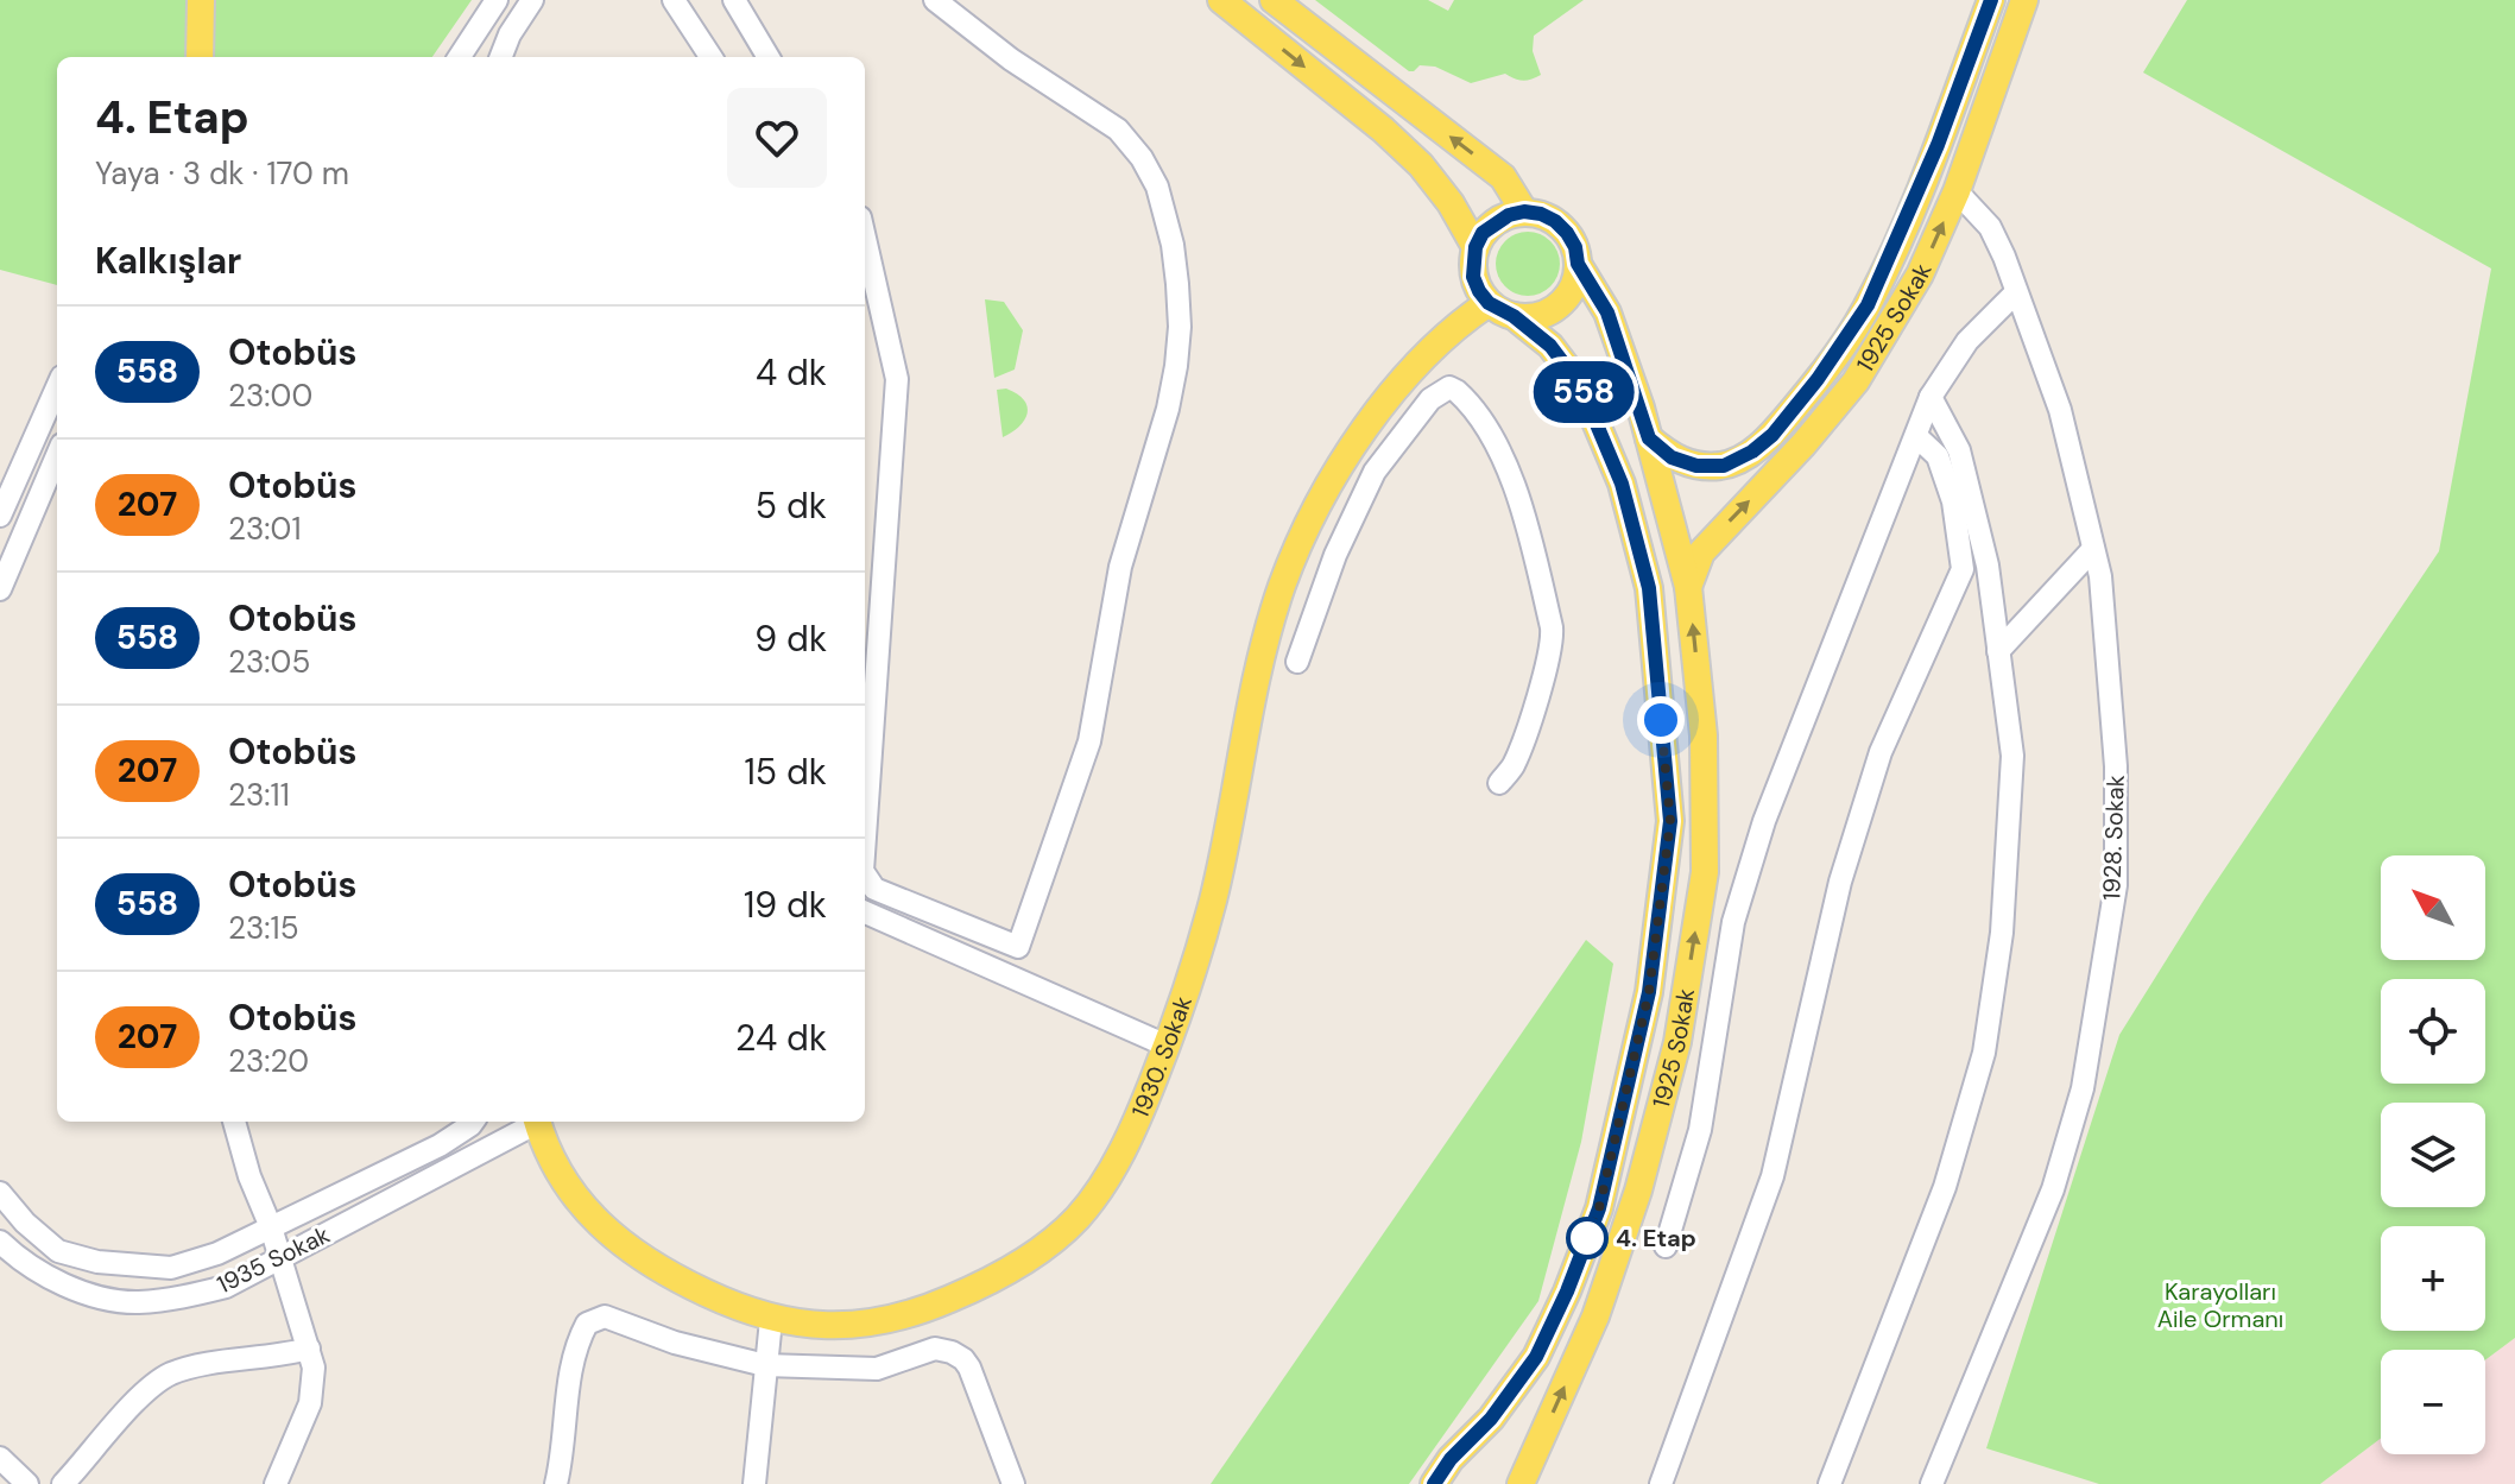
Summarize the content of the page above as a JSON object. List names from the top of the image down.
{
  "streets": {
    "main road": ["1925 Sokak", "1930. Sokak"],
    "street": ["1928. Sokak", "1935 Sokak"]
  },
  "crossings": [
    ["1925 Sokak", "1928. Sokak"],
    ["1925 Sokak", "1930. Sokak"]
  ],
  "one_way": ["1925 Sokak"],
  "parks": ["Karayolları Aile Ormanı"],
  "places": ["4. Etap"],
  "lines": ["bus line 558"],
  "north": "top left",
  "page": {
    "on_map": "558",
    "heading": [
      ["4. Etap", "Yaya · 3 dk · 170 m"],
      "Kalkışlar"
    ],
    "list": [
      {
        "mark": "558",
        "name": "Otobüs",
        "note": "23:00",
        "value": "4 dk"
      },
      {
        "mark": "207",
        "name": "Otobüs",
        "note": "23:01",
        "value": "5 dk"
      },
      {
        "mark": "558",
        "name": "Otobüs",
        "note": "23:05",
        "value": "9 dk"
      },
      {
        "mark": "207",
        "name": "Otobüs",
        "note": "23:11",
        "value": "15 dk"
      },
      {
        "mark": "558",
        "name": "Otobüs",
        "note": "23:15",
        "value": "19 dk"
      },
      {
        "mark": "207",
        "name": "Otobüs",
        "note": "23:20",
        "value": "24 dk"
      }
    ],
    "map_buttons": ["+", "−"]
  }
}
